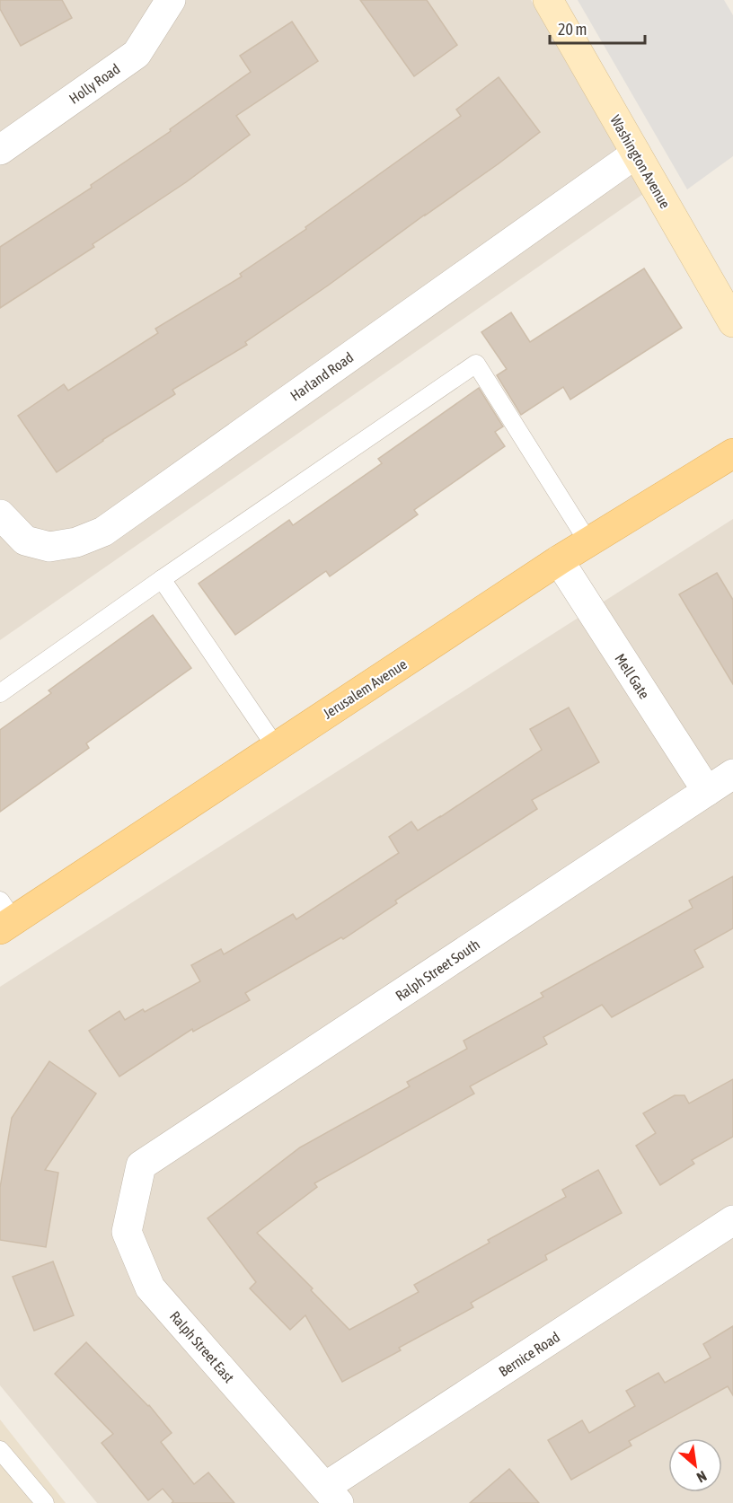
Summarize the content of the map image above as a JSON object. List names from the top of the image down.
{
  "streets": {
    "main road": ["Jerusalem Avenue"],
    "street": [
      "Holly Road",
      "Washington Avenue",
      "Harland Road",
      "Mell Gate",
      "Ralph Street South",
      "Ralph Street East",
      "Bernice Road"
    ]
  },
  "crossings": [
    ["Washington Avenue", "Harland Road"],
    ["Mell Gate", "Jerusalem Avenue"],
    ["Mell Gate", "Ralph Street South"],
    ["Ralph Street South", "Ralph Street East"],
    ["Ralph Street East", "Bernice Road"]
  ],
  "scale_bar": "20 m",
  "north": "bottom right"
}
